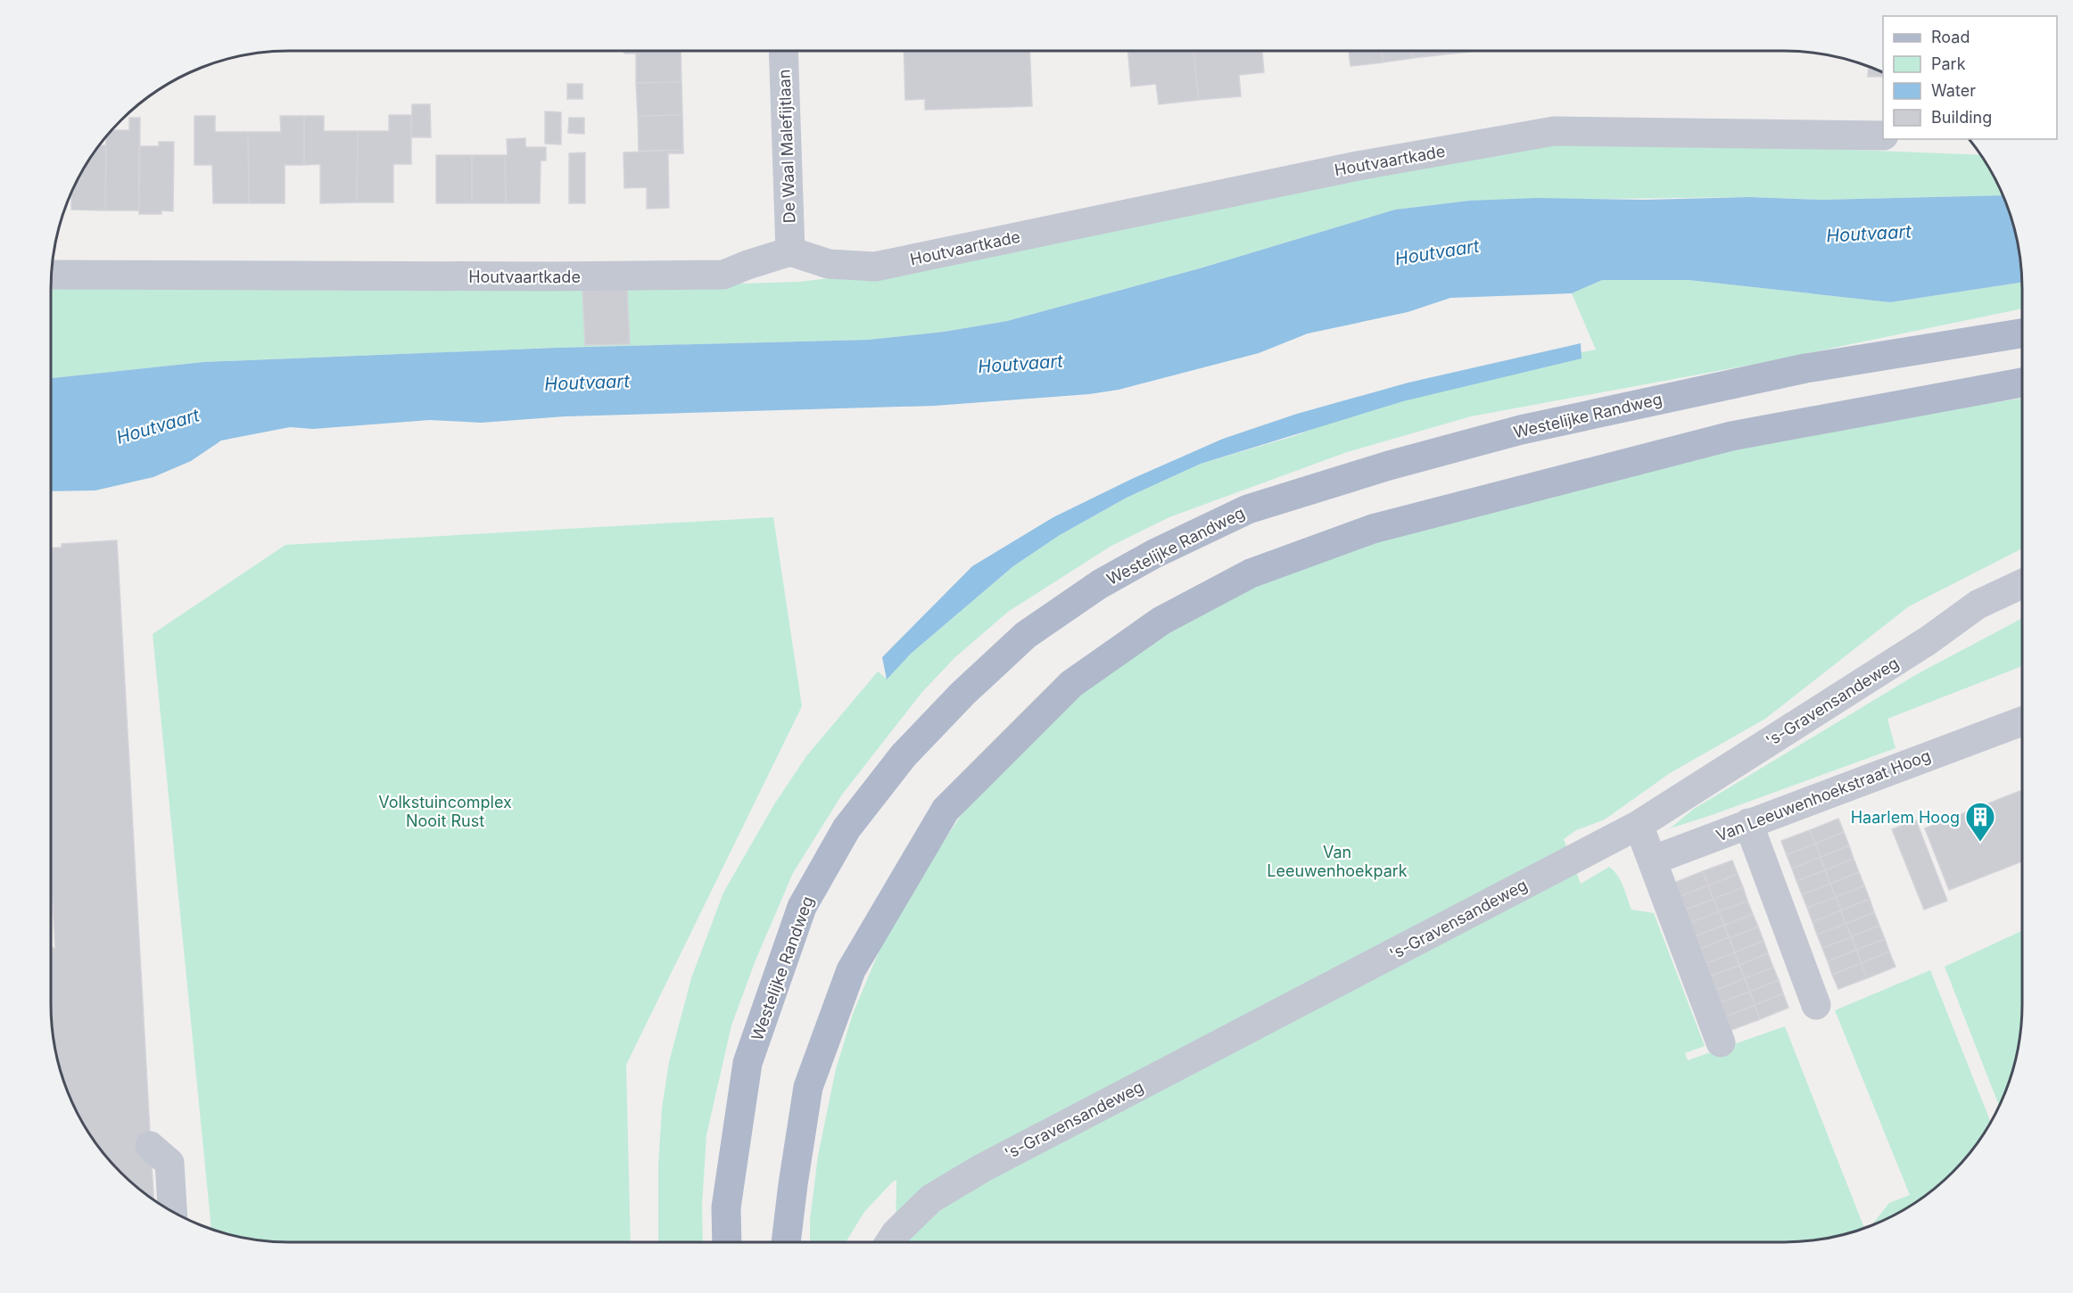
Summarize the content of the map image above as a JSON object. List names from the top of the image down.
{
  "streets": {
    "main road": ["Westelijke Randweg"],
    "street": [
      "De Waal Malefijtlaan",
      "Houtvaartkade",
      "'s-Gravensandeweg",
      "Van Leeuwenhoekstraat Hoog"
    ]
  },
  "crossings": [
    ["De Waal Malefijtlaan", "Houtvaartkade"]
  ],
  "water": ["Houtvaart"],
  "parks": ["Volkstuincomplex Nooit Rust", "Van Leeuwenhoekpark"],
  "places": {
    "building": ["Haarlem Hoog"]
  },
  "legend": [
    "Road",
    "Park",
    "Water",
    "Building"
  ]
}
